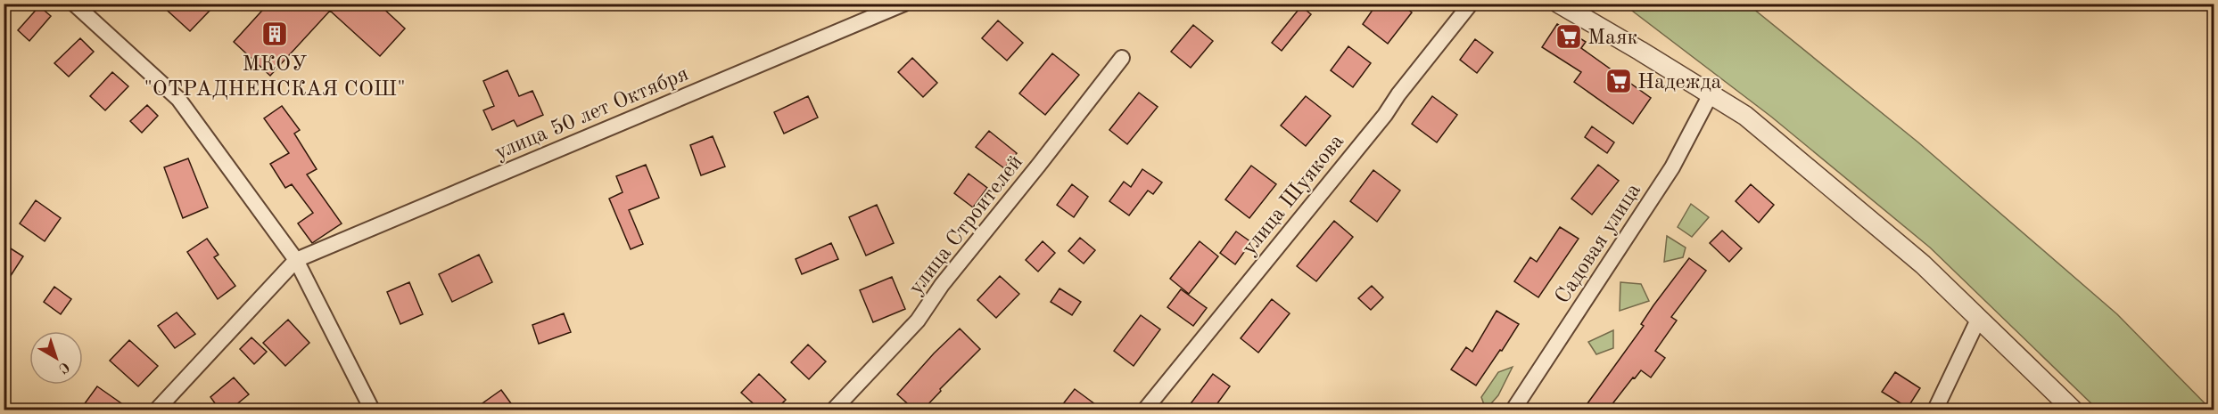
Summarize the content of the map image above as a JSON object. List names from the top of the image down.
{
  "streets": {
    "street": [
      "улица 50 лет Октября",
      "улица Шуякова",
      "улица Строителей",
      "Садовая улица"
    ]
  },
  "places": {
    "building": ["МКОУ \"ОТРАДНЕНСКАЯ СОШ\""],
    "supermarket": ["Маяк", "Надежда"]
  },
  "north": "bottom right"
}
